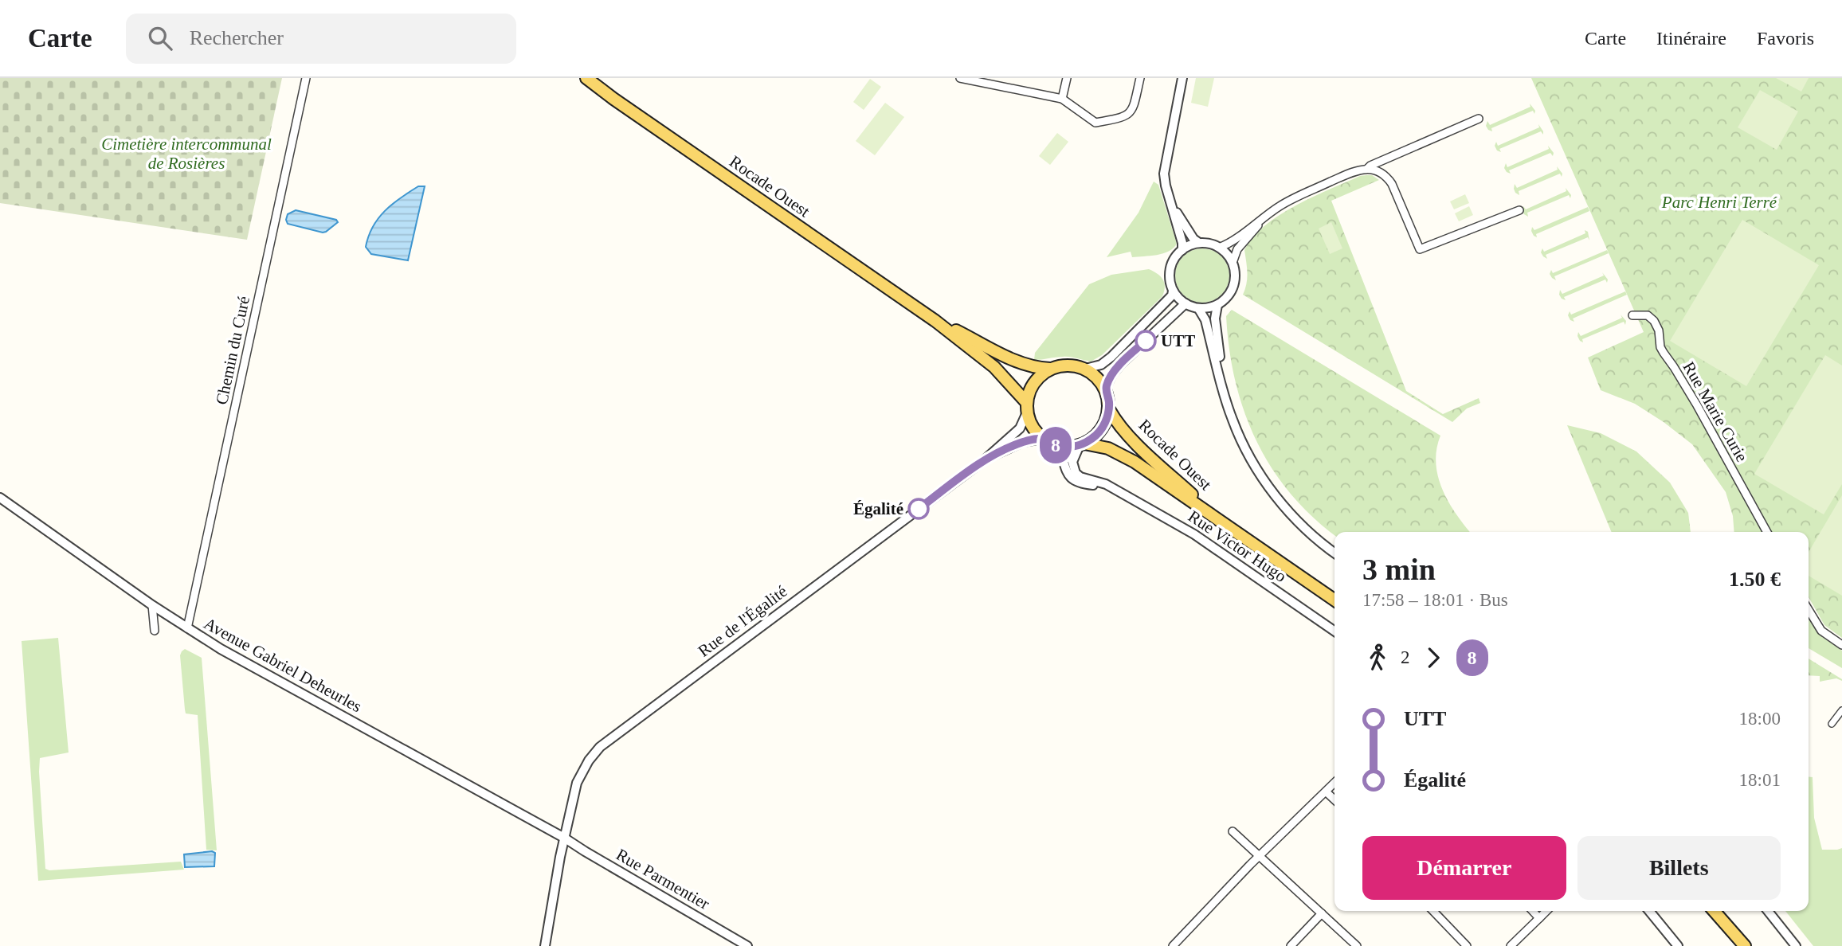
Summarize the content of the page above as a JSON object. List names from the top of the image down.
{
  "streets": {
    "main road": ["Rocade Ouest"],
    "street": [
      "Chemin du Curé",
      "Rue Marie Curie",
      "Rue Victor Hugo",
      "Rue de l'Égalité",
      "Avenue Gabriel Deheurles",
      "Rue Parmentier"
    ]
  },
  "crossings": [
    ["Rocade Ouest", "Rue Victor Hugo"],
    ["Chemin du Curé", "Avenue Gabriel Deheurles"],
    ["Rue de l'Égalité", "Avenue Gabriel Deheurles"],
    ["Rue de l'Égalité", "Rue Parmentier"],
    ["Avenue Gabriel Deheurles", "Rue Parmentier"]
  ],
  "parks": ["Cimetière intercommunal de Rosières", "Parc Henri Terré"],
  "places": ["UTT", "Égalité"],
  "lines": ["bus line 8"],
  "page": {
    "header": "Carte",
    "search": "Rechercher",
    "nav": ["Carte", "Itinéraire", "Favoris"],
    "on_map": "8",
    "heading": ["3 min", "17:58 – 18:01 · Bus", "1.50 €"],
    "legs": ["2", "8"],
    "list": [
      {
        "name": "UTT",
        "value": "18:00"
      },
      {
        "name": "Égalité",
        "value": "18:01"
      }
    ],
    "buttons": ["Démarrer", "Billets"]
  }
}
